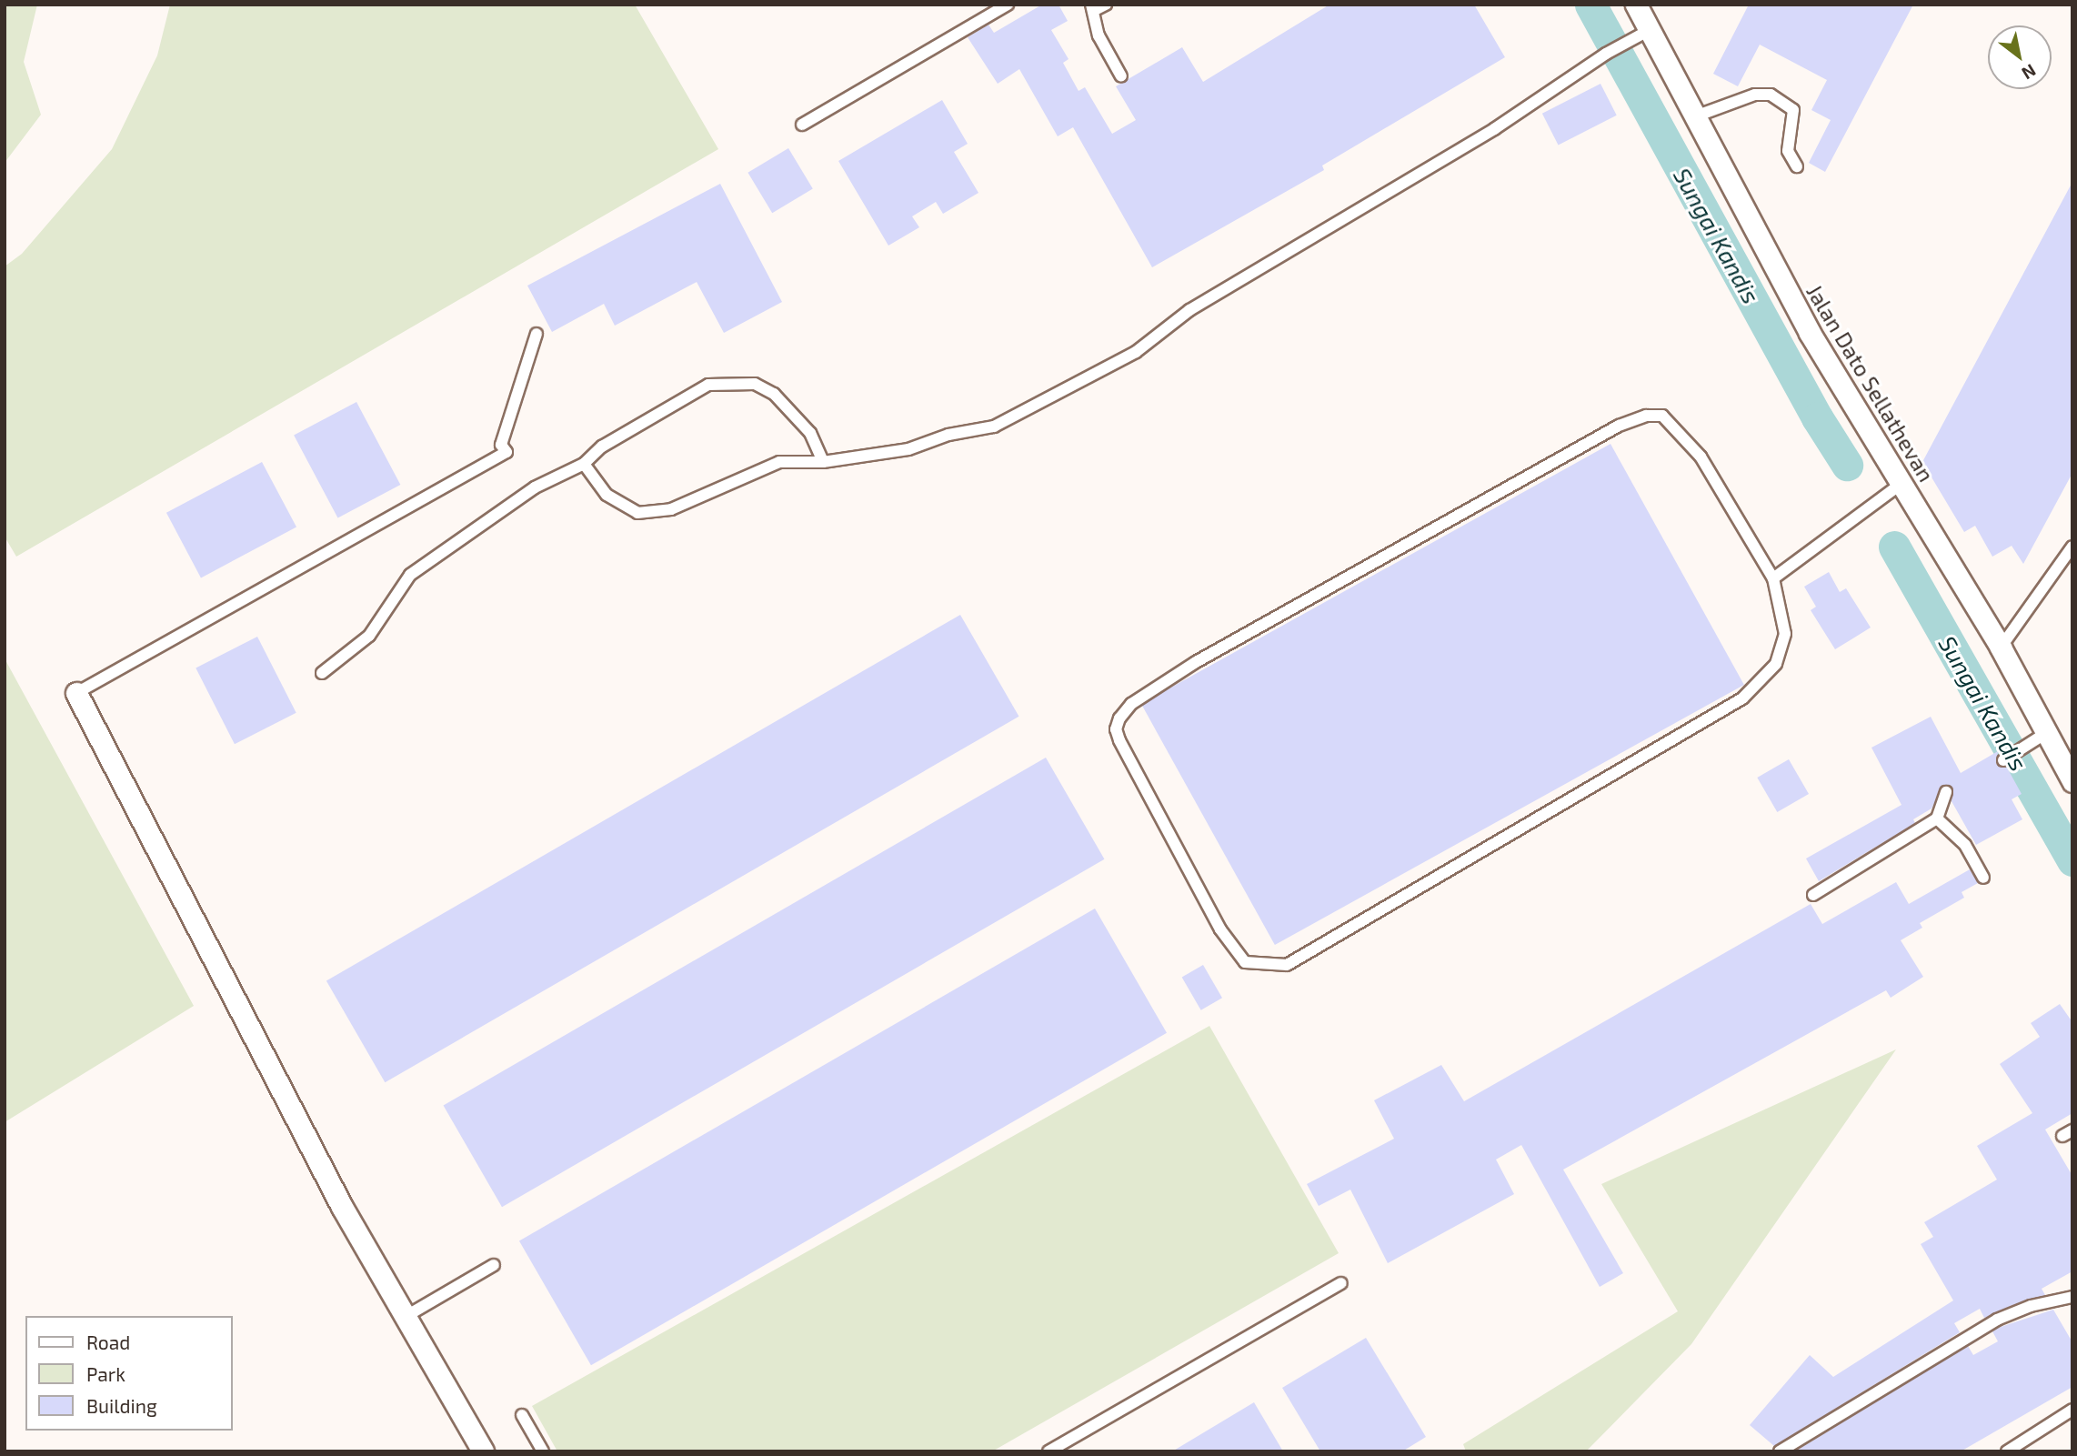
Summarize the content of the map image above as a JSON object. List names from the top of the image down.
{
  "streets": {
    "street": ["Jalan Dato Sellathevan"]
  },
  "water": ["Sungai Kandis"],
  "legend": ["Road", "Park", "Building"],
  "north": "bottom right"
}
